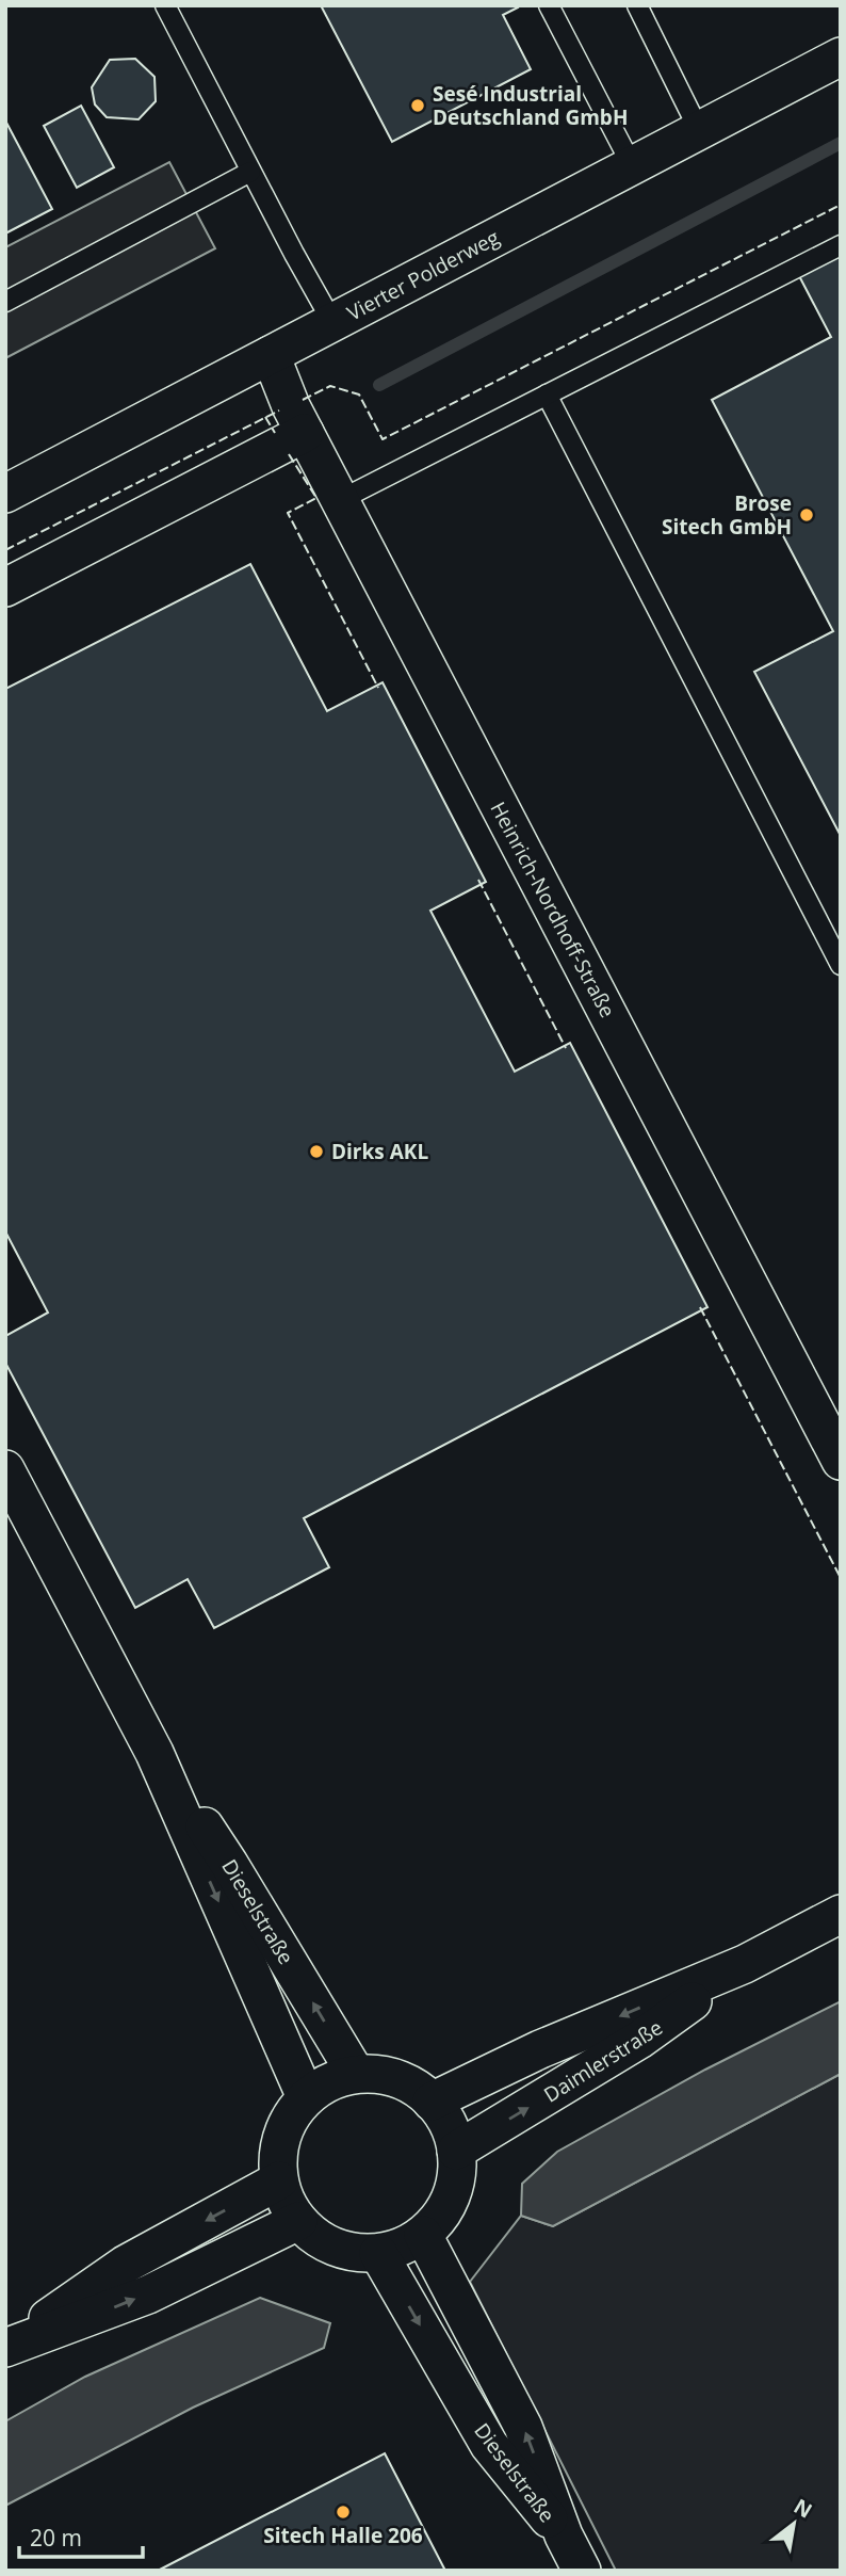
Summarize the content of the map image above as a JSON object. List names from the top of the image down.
{
  "streets": {
    "street": [
      "Vierter Polderweg",
      "Heinrich-Nordhoff-Straße",
      "Dieselstraße",
      "Daimlerstraße"
    ]
  },
  "crossings": [
    ["Vierter Polderweg", "Heinrich-Nordhoff-Straße"],
    ["Dieselstraße", "Daimlerstraße"]
  ],
  "places": [
    "Sesé Industrial Deutschland GmbH",
    "Brose Sitech GmbH",
    "Dirks AKL",
    "Sitech Halle 206"
  ],
  "scale_bar": "20 m",
  "north": "top right"
}
